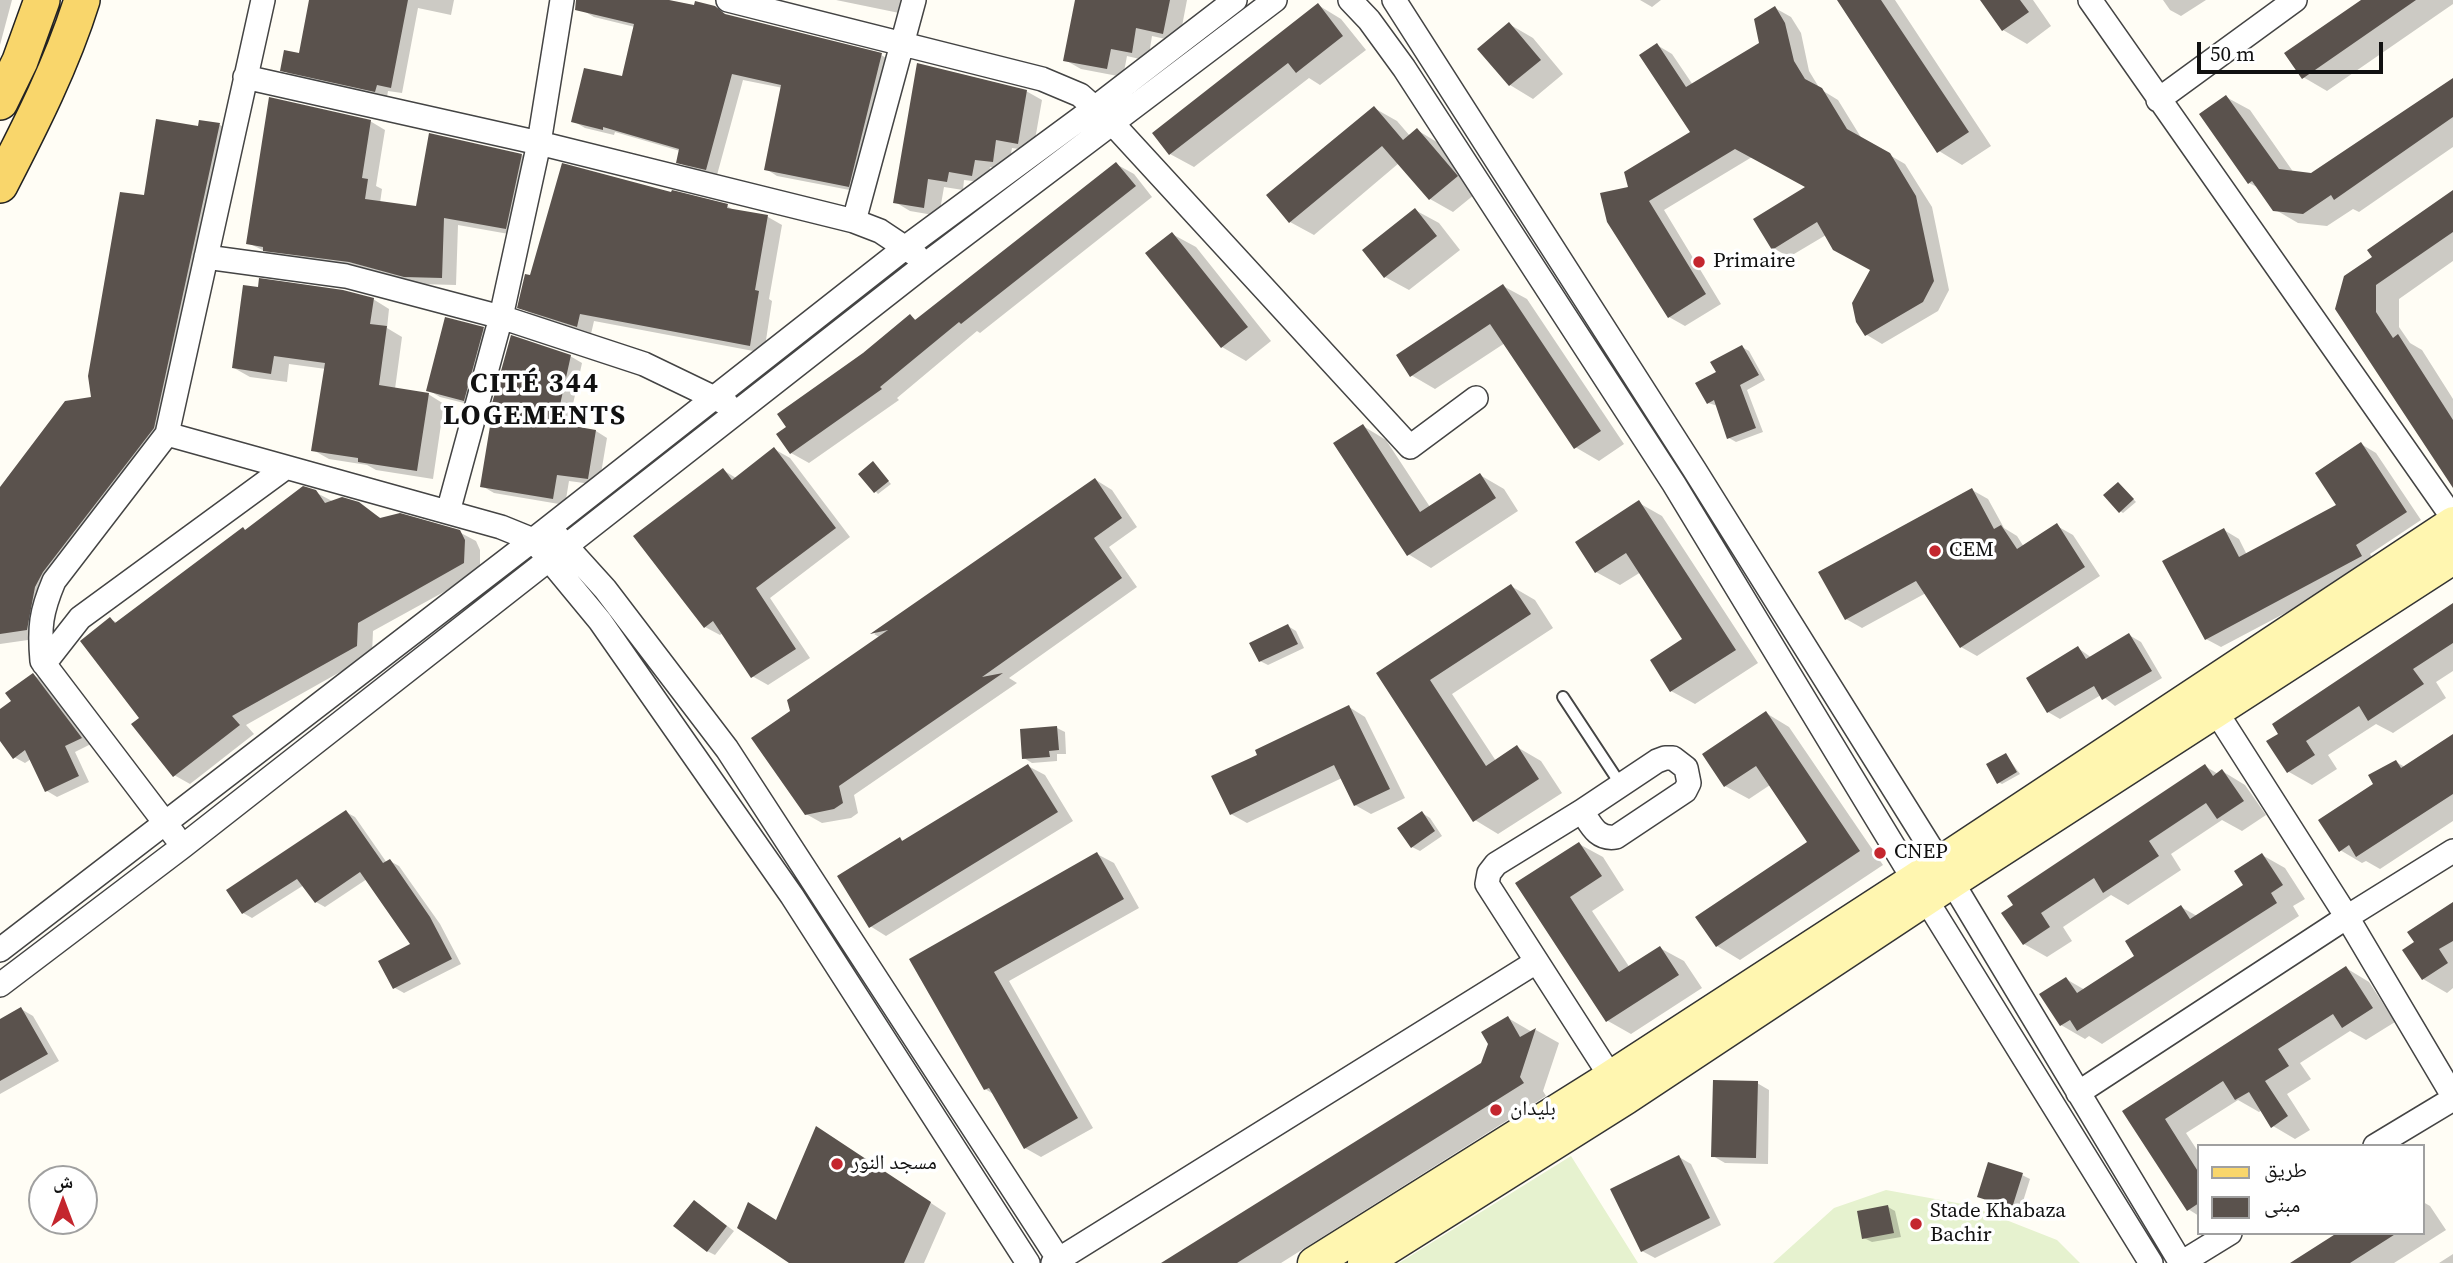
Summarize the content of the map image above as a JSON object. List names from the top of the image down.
{
  "districts": ["CITÉ 344 LOGEMENTS"],
  "places": [
    "Primaire",
    "CEM",
    "CNEP",
    "بليدان",
    "مسجد النور",
    "Stade Khabaza Bachir"
  ],
  "legend": ["طريق", "مبنى"],
  "scale_bar": "50 m",
  "north": "top"
}
